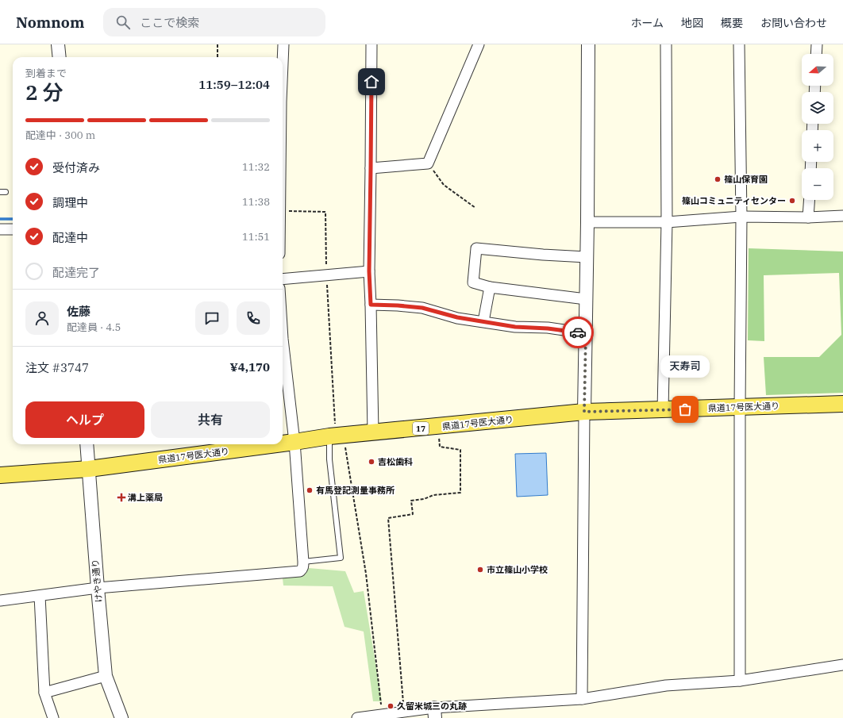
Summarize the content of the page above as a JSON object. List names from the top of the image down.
{
  "streets": {
    "main road": ["県道17号医大通り", "17"],
    "street": ["けやき通り"]
  },
  "crossings": [
    ["県道17号医大通り", "けやき通り"]
  ],
  "places": {
    "other": [
      "篠山保育園",
      "篠山コミュニティセンター",
      "天寿司",
      "吉松歯科",
      "有馬登記測量事務所",
      "市立篠山小学校",
      "久留米城三の丸跡"
    ],
    "health": ["溝上薬局"]
  },
  "north": "left",
  "page": {
    "header": "Nomnom",
    "search": "ここで検索",
    "nav": [
      "ホーム",
      "地図",
      "概要",
      "お問い合わせ"
    ],
    "map_buttons": ["+", "−"],
    "heading": ["2 分", "到着まで", "11:59–12:04"],
    "panel": [
      "佐藤",
      "配達員 · 4.5",
      "注文 #3747",
      "¥4,170"
    ],
    "bar": "配達中 · 300 m",
    "list": [
      ["受付済み", "11:32"],
      ["調理中", "11:38"],
      ["配達中", "11:51"],
      "配達完了"
    ],
    "bubble": "天寿司",
    "buttons": ["ヘルプ", "共有"]
  }
}
